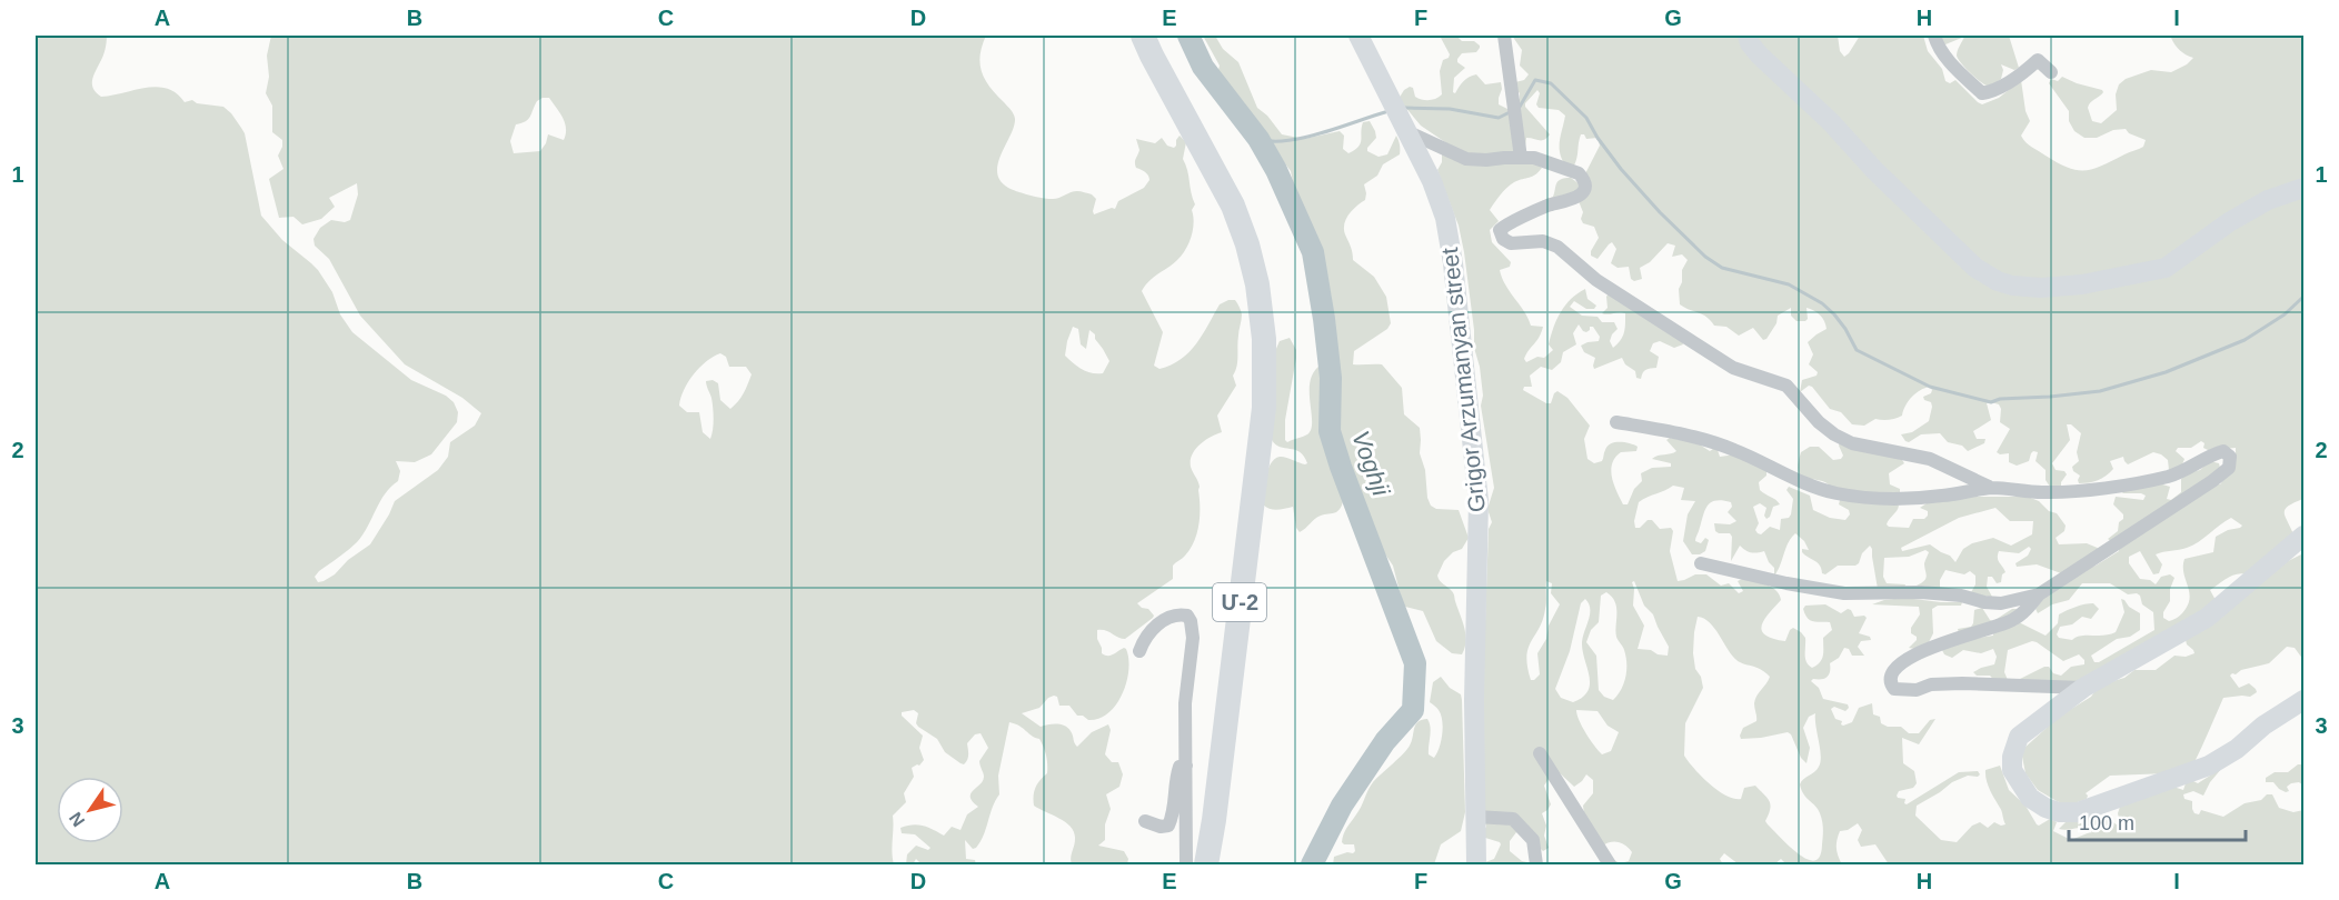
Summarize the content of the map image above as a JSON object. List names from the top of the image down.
{
  "streets": {
    "highway": ["Մ-2"],
    "street": ["Grigor Arzumanyan street"]
  },
  "water": ["Voghji"],
  "scale_bar": "100 m",
  "north": "bottom left",
  "grid": {
    "columns": [
      "A",
      "B",
      "C",
      "D",
      "E",
      "F",
      "G",
      "H",
      "I"
    ],
    "rows": ["1", "2", "3"]
  }
}
